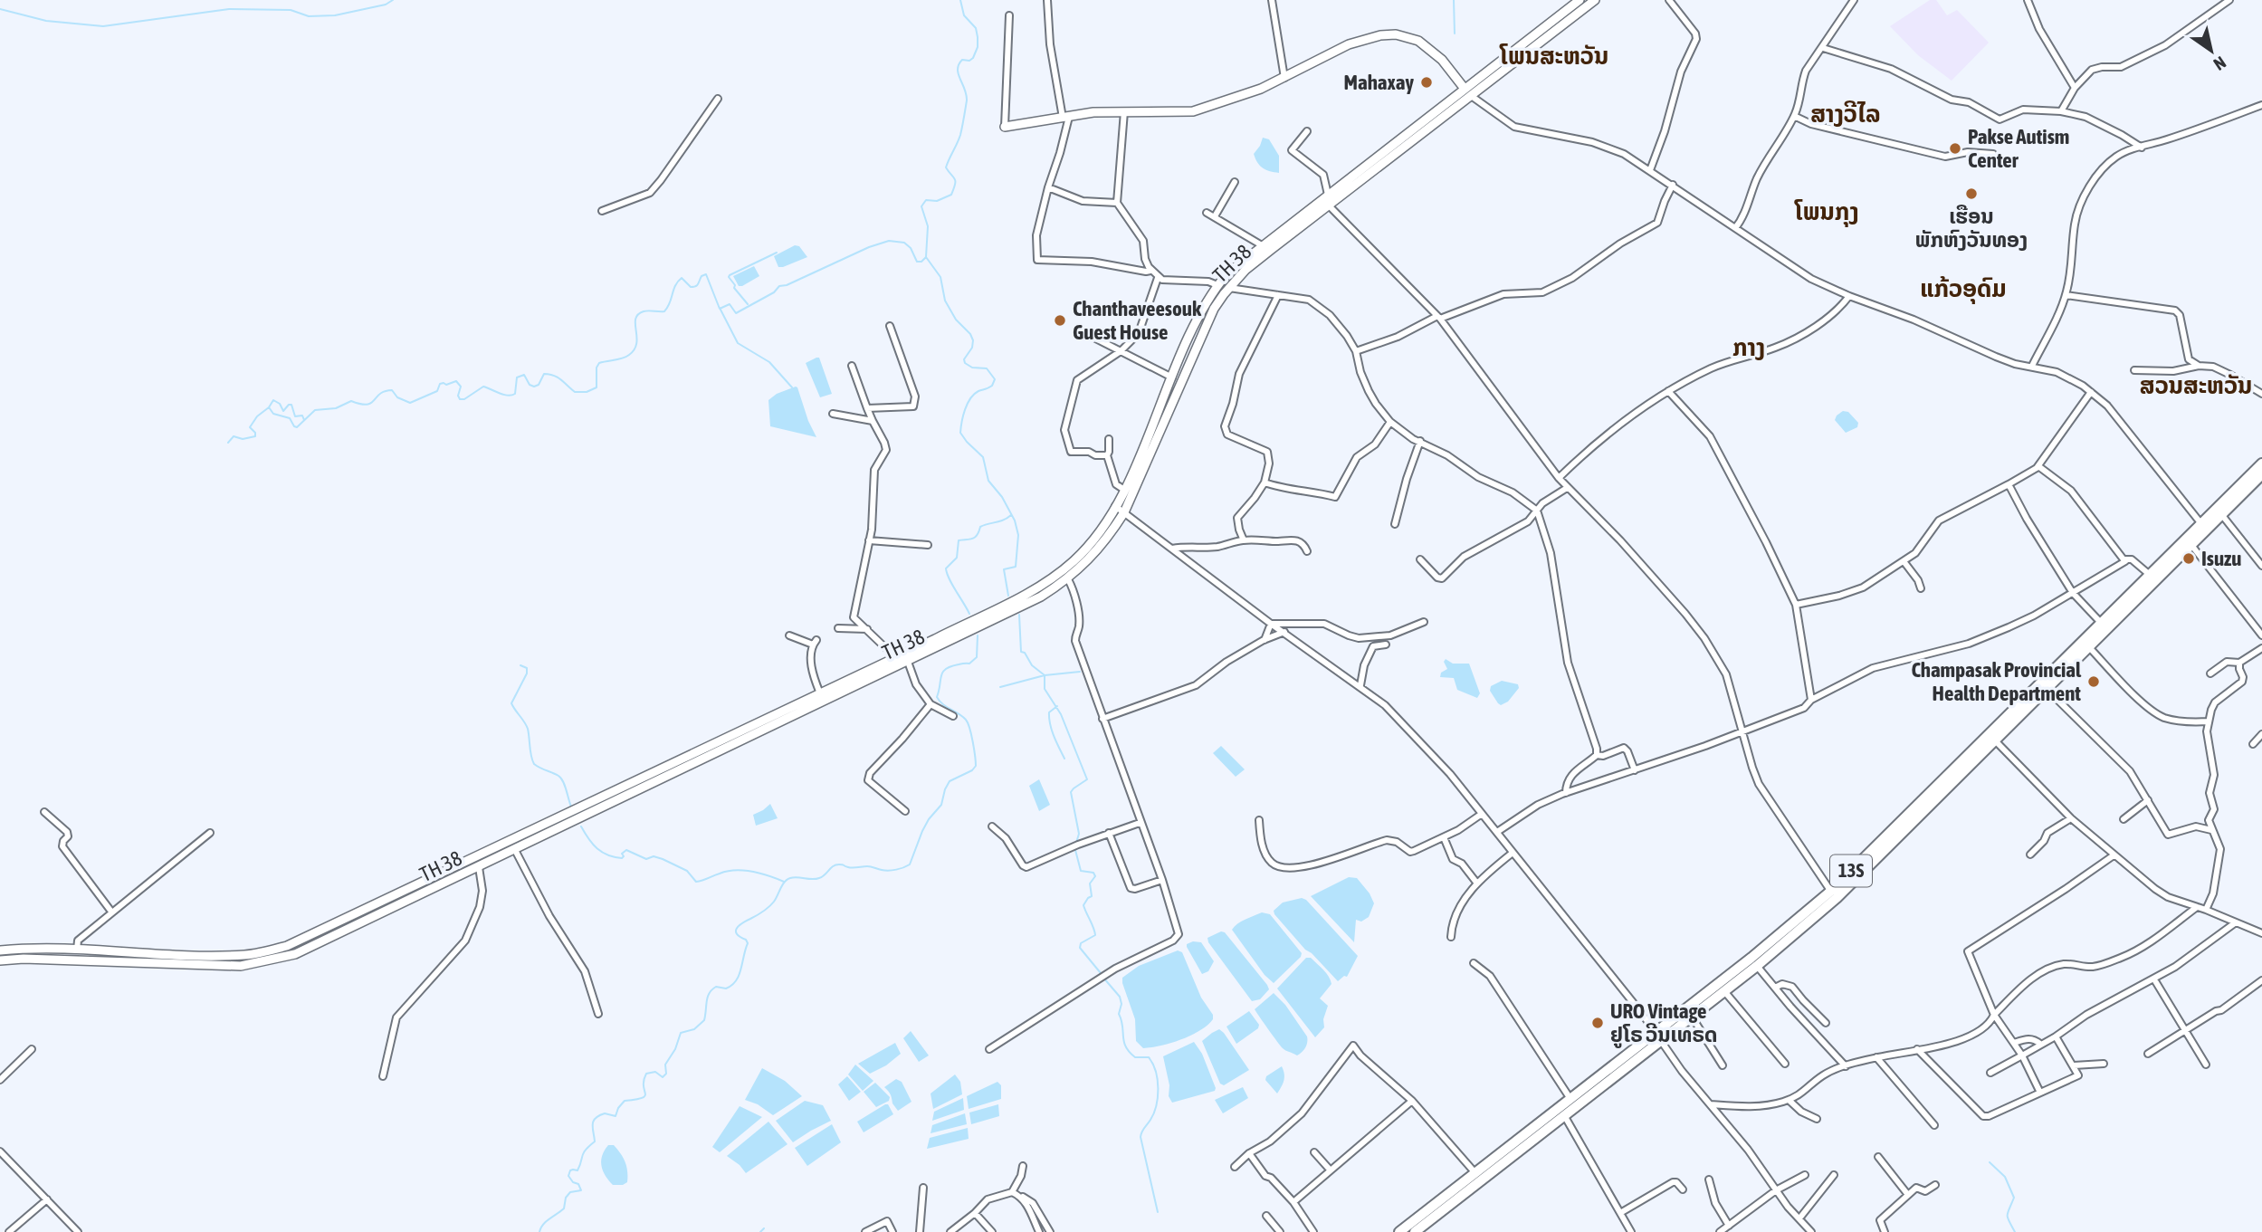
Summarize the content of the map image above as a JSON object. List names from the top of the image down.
{
  "streets": {
    "highway": ["13S"],
    "street": ["TH 38"]
  },
  "districts": [
    "ໂພນສະຫວັນ",
    "ສາງວີໄລ",
    "ໂພນກຸງ",
    "ແກ້ວອຸດົມ",
    "ກາງ",
    "ສວນສະຫວັນ"
  ],
  "places": [
    "Mahaxay",
    "Pakse Autism Center",
    "ເຮືອນ ພັກຫົງວັນທອງ",
    "Chanthaveesouk Guest House",
    "Isuzu",
    "Champasak Provincial Health Department",
    "URO Vintage ຢູໂຣ ວີນເທຣດ"
  ],
  "north": "bottom right"
}
